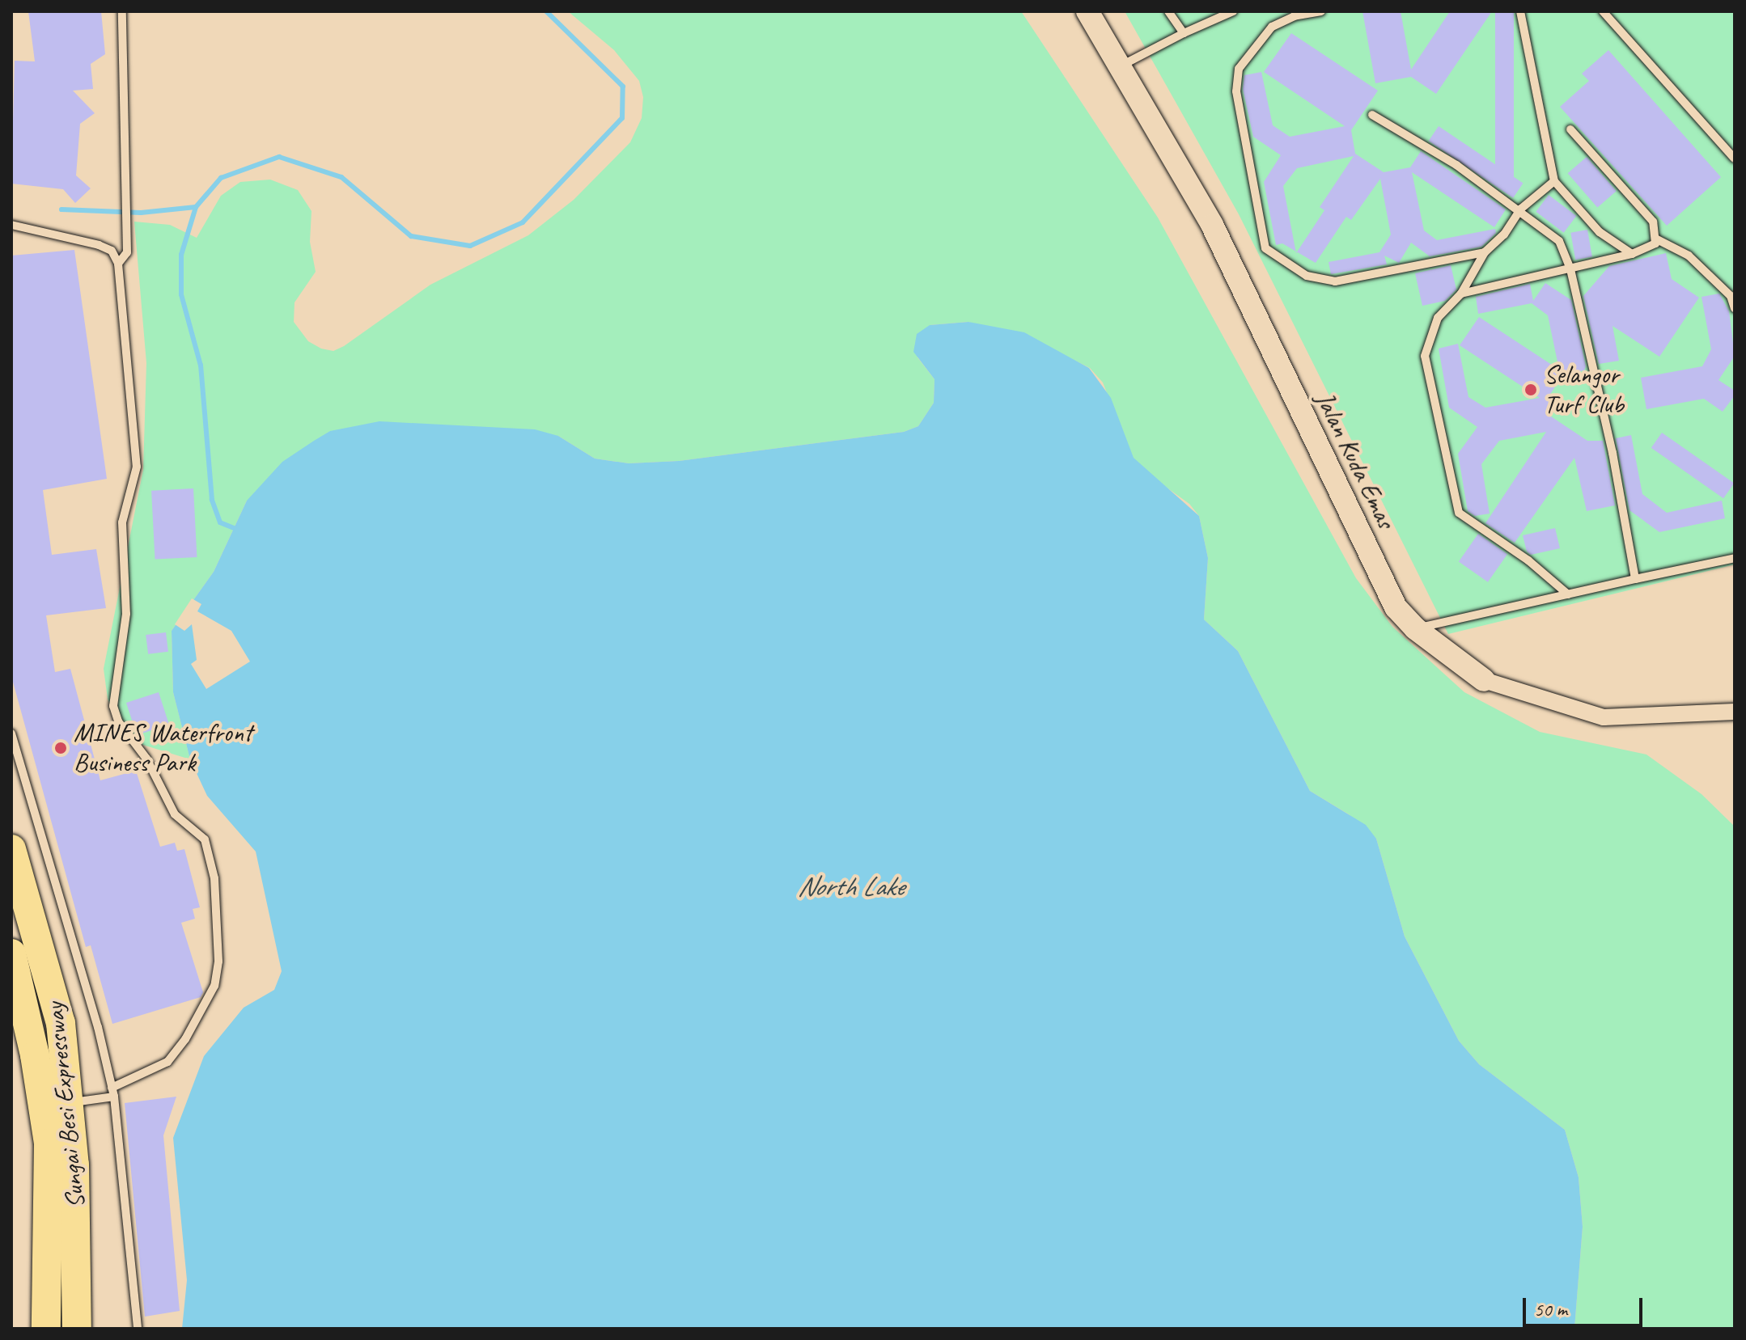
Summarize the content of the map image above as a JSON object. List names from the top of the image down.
{
  "streets": {
    "highway": ["Sungai Besi Expressway"],
    "street": ["Jalan Kuda Emas"]
  },
  "water": ["North Lake"],
  "places": ["Selangor Turf Club", "MINES Waterfront Business Park"],
  "scale_bar": "50 m"
}
